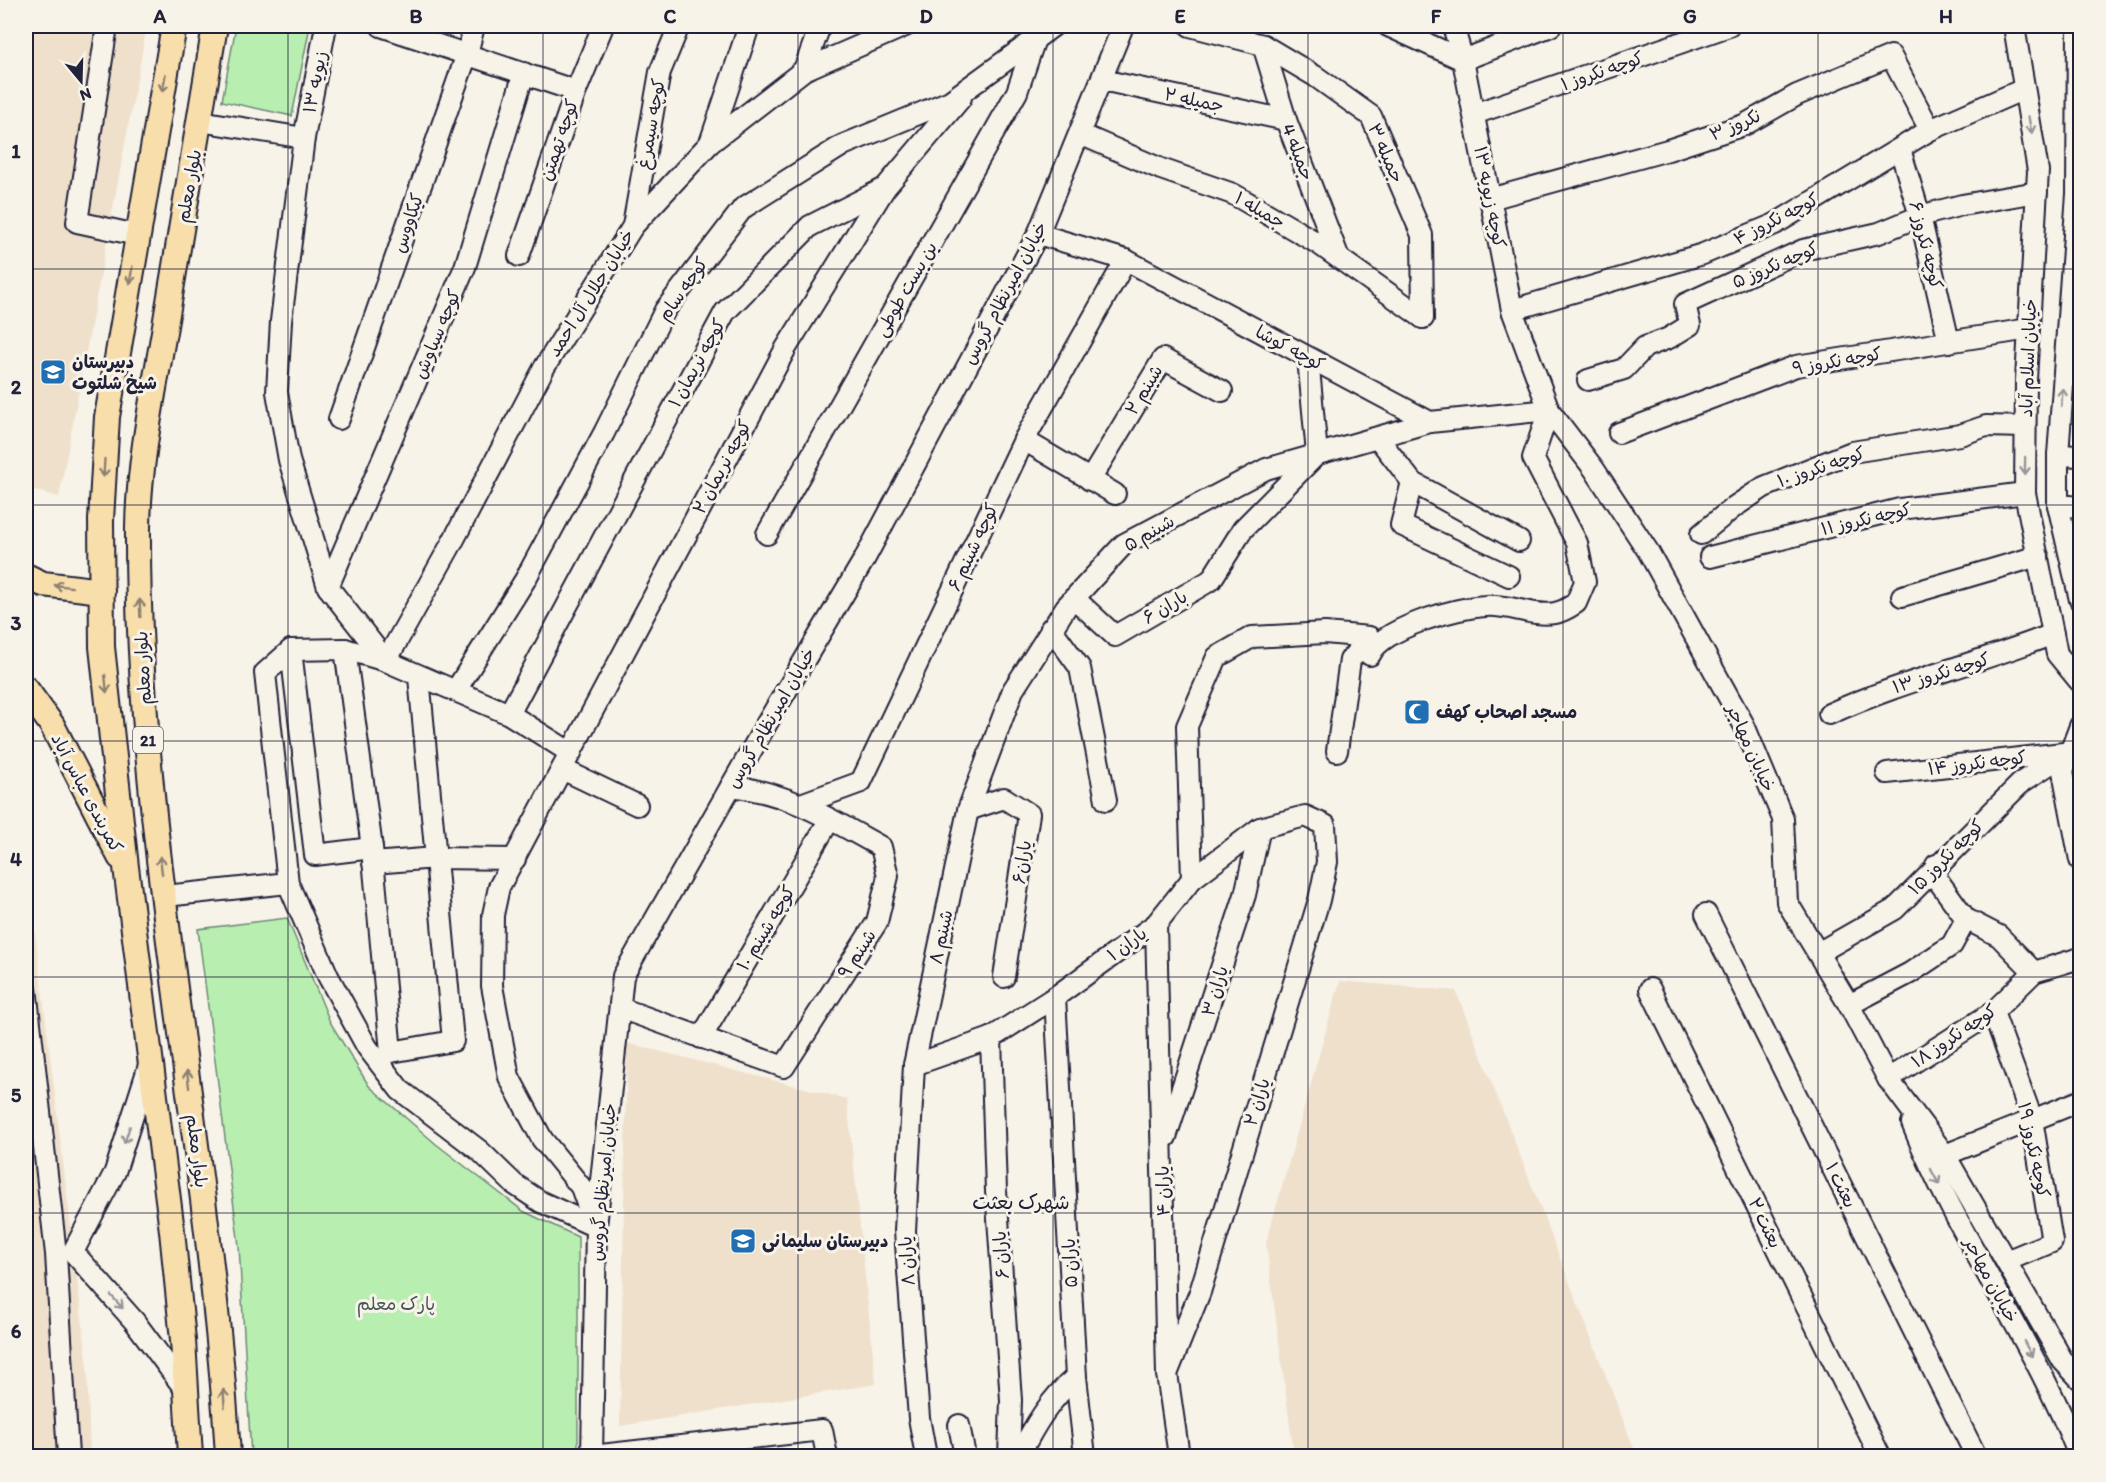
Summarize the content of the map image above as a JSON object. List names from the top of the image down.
{
  "streets": {
    "main road": ["بلوار معلم", "21", "کمربندی عباس آباد"],
    "street": [
      "کوچه نکروز ۱",
      "زیویه ۱۳",
      "جمیله ۲",
      "کوچه سیمرغ",
      "نکروز ۳",
      "کوچه تهمتن",
      "جمیله 4",
      "جمیله ۳",
      "کوچه زیویه ۱۳",
      "جمیله ۱",
      "کوچه نکروز ۴",
      "کیکاووس",
      "کوچه نکروز ۶",
      "کوچه نکروز ۵",
      "کوچه سام",
      "بن بست طوطی",
      "خیابان جلال آل احمد",
      "خیابان امیرنظام گروس",
      "کوچه سیاوش",
      "کوچه کوشا",
      "خیابان اسلام آباد",
      "کوچه نکروز ۹",
      "کوچه نریمان ۱",
      "شبنم ۲",
      "کوچه نریمان ۲",
      "کوچه نکروز ۱۰",
      "کوچه نکروز ۱۱",
      "شبنم ۵",
      "کوچه شبنم ۶",
      "باران ۶",
      "کوچه نکروز ۱۳",
      "خیابان مهاجر",
      "کوچه نکروز ۱۴",
      "کوچه نکروز ۱۵",
      "یاران۶",
      "کوچه شبنم ۱۰",
      "شبنم ۸",
      "یاران ۱",
      "شبنم ۹",
      "یاران ۳",
      "کوچه نکروز ۱۸",
      "یاران ۲",
      "کوچه نکروز ۱۹",
      "بعثت ۱",
      "یاران ۴",
      "بعثت ۲",
      "یاران ۶",
      "یاران ۸",
      "یاران ۵"
    ]
  },
  "crossings": [
    ["کوچه نکروز ۱", "کوچه زیویه ۱۳"],
    ["زیویه ۱۳", "کوچه سیاوش"],
    ["جمیله ۲", "جمیله 4"],
    ["جمیله ۲", "خیابان امیرنظام گروس"],
    ["کوچه سیمرغ", "خیابان جلال آل احمد"],
    ["نکروز ۳", "کوچه زیویه ۱۳"],
    ["نکروز ۳", "کوچه نکروز ۴"],
    ["جمیله 4", "جمیله ۳"],
    ["جمیله 4", "جمیله ۱"],
    ["جمیله ۳", "جمیله ۱"],
    ["بلوار معلم", "کمربندی عباس آباد"],
    ["کوچه زیویه ۱۳", "کوچه نکروز ۴"],
    ["کوچه زیویه ۱۳", "خیابان مهاجر"],
    ["جمیله ۱", "خیابان امیرنظام گروس"],
    ["کوچه نکروز ۴", "کوچه نکروز ۶"],
    ["کوچه نکروز ۴", "خیابان اسلام آباد"],
    ["کوچه نکروز ۶", "کوچه نکروز ۵"],
    ["کوچه نکروز ۶", "کوچه نکروز ۹"],
    ["کوچه نکروز ۵", "خیابان اسلام آباد"],
    ["کوچه سام", "بن بست طوطی"],
    ["کوچه سام", "کوچه نریمان ۱"],
    ["خیابان امیرنظام گروس", "کوچه کوشا"],
    ["خیابان امیرنظام گروس", "کوچه نریمان ۲"],
    ["خیابان امیرنظام گروس", "شبنم ۹"],
    ["کوچه کوشا", "شبنم ۵"],
    ["کوچه کوشا", "کوچه شبنم ۶"],
    ["خیابان اسلام آباد", "کوچه نکروز ۹"],
    ["خیابان اسلام آباد", "کوچه نکروز ۱۰"],
    ["خیابان اسلام آباد", "کوچه نکروز ۱۱"],
    ["خیابان اسلام آباد", "کوچه نکروز ۱۳"],
    ["کوچه نریمان ۱", "کوچه نریمان ۲"],
    ["شبنم ۵", "باران ۶"],
    ["شبنم ۵", "یاران۶"],
    ["شبنم ۵", "شبنم ۸"],
    ["کوچه شبنم ۶", "شبنم ۹"],
    ["خیابان مهاجر", "کوچه نکروز ۱۵"],
    ["خیابان مهاجر", "کوچه نکروز ۱۸"],
    ["خیابان مهاجر", "کوچه نکروز ۱۹"],
    ["کوچه نکروز ۱۴", "کوچه نکروز ۱۵"],
    ["یاران۶", "شبنم ۸"],
    ["کوچه شبنم ۱۰", "شبنم ۹"],
    ["شبنم ۸", "یاران ۱"],
    ["شبنم ۸", "یاران ۸"],
    ["یاران ۱", "یاران ۳"],
    ["یاران ۱", "یاران ۲"],
    ["یاران ۱", "یاران ۴"],
    ["یاران ۱", "یاران ۶"],
    ["یاران ۱", "یاران ۸"],
    ["یاران ۱", "یاران ۵"],
    ["یاران ۳", "یاران ۴"],
    ["کوچه نکروز ۱۸", "کوچه نکروز ۱۹"],
    ["یاران ۲", "یاران ۴"]
  ],
  "districts": ["شهرک بعثت"],
  "parks": ["پارک معلم"],
  "places": {
    "school or university": ["دبیرستان شیخ شلتوت", "دبیرستان سلیمانی"],
    "mosque": ["مسجد اصحاب کهف"]
  },
  "north": "bottom",
  "grid": {
    "columns": [
      "A",
      "B",
      "C",
      "D",
      "E",
      "F",
      "G",
      "H"
    ],
    "rows": [
      "1",
      "2",
      "3",
      "4",
      "5",
      "6"
    ]
  }
}
